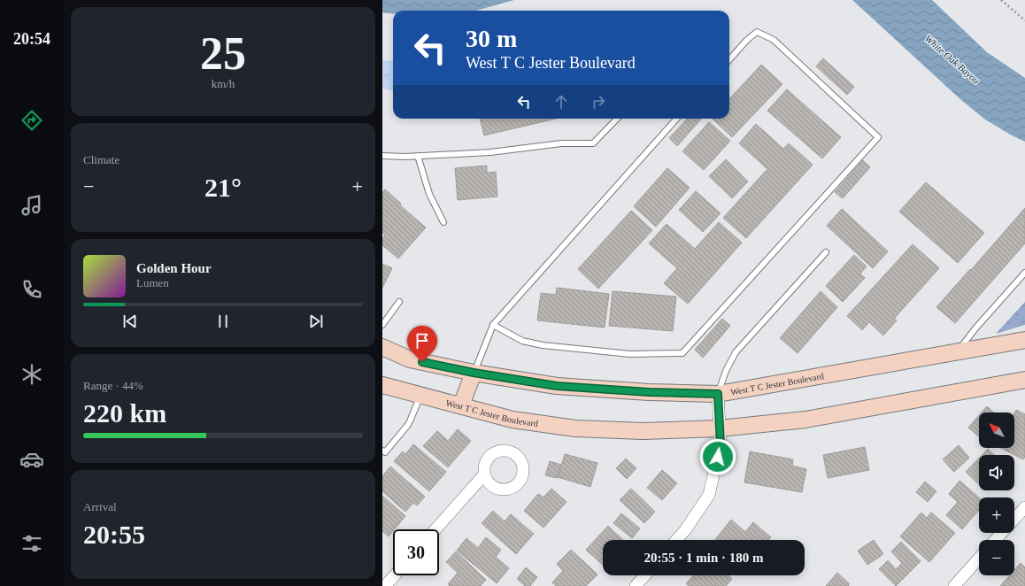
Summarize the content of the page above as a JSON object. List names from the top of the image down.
{
  "streets": {
    "main road": ["West T C Jester Boulevard"]
  },
  "water": ["White Oak Bayou"],
  "north": "top left",
  "page": {
    "tabs": "20:54",
    "tile": [
      ["25", "km/h"],
      "Climate",
      ["Range · 44%", "220 km"],
      ["Arrival", "20:55"]
    ],
    "turn": ["30 m", "West T C Jester Boulevard"],
    "heat": ["−", "21°", "+"],
    "song": ["Golden Hour", "Lumen"],
    "map_buttons": ["+", "−"],
    "limit": "30",
    "trip": "20:55 · 1 min · 180 m"
  }
}
